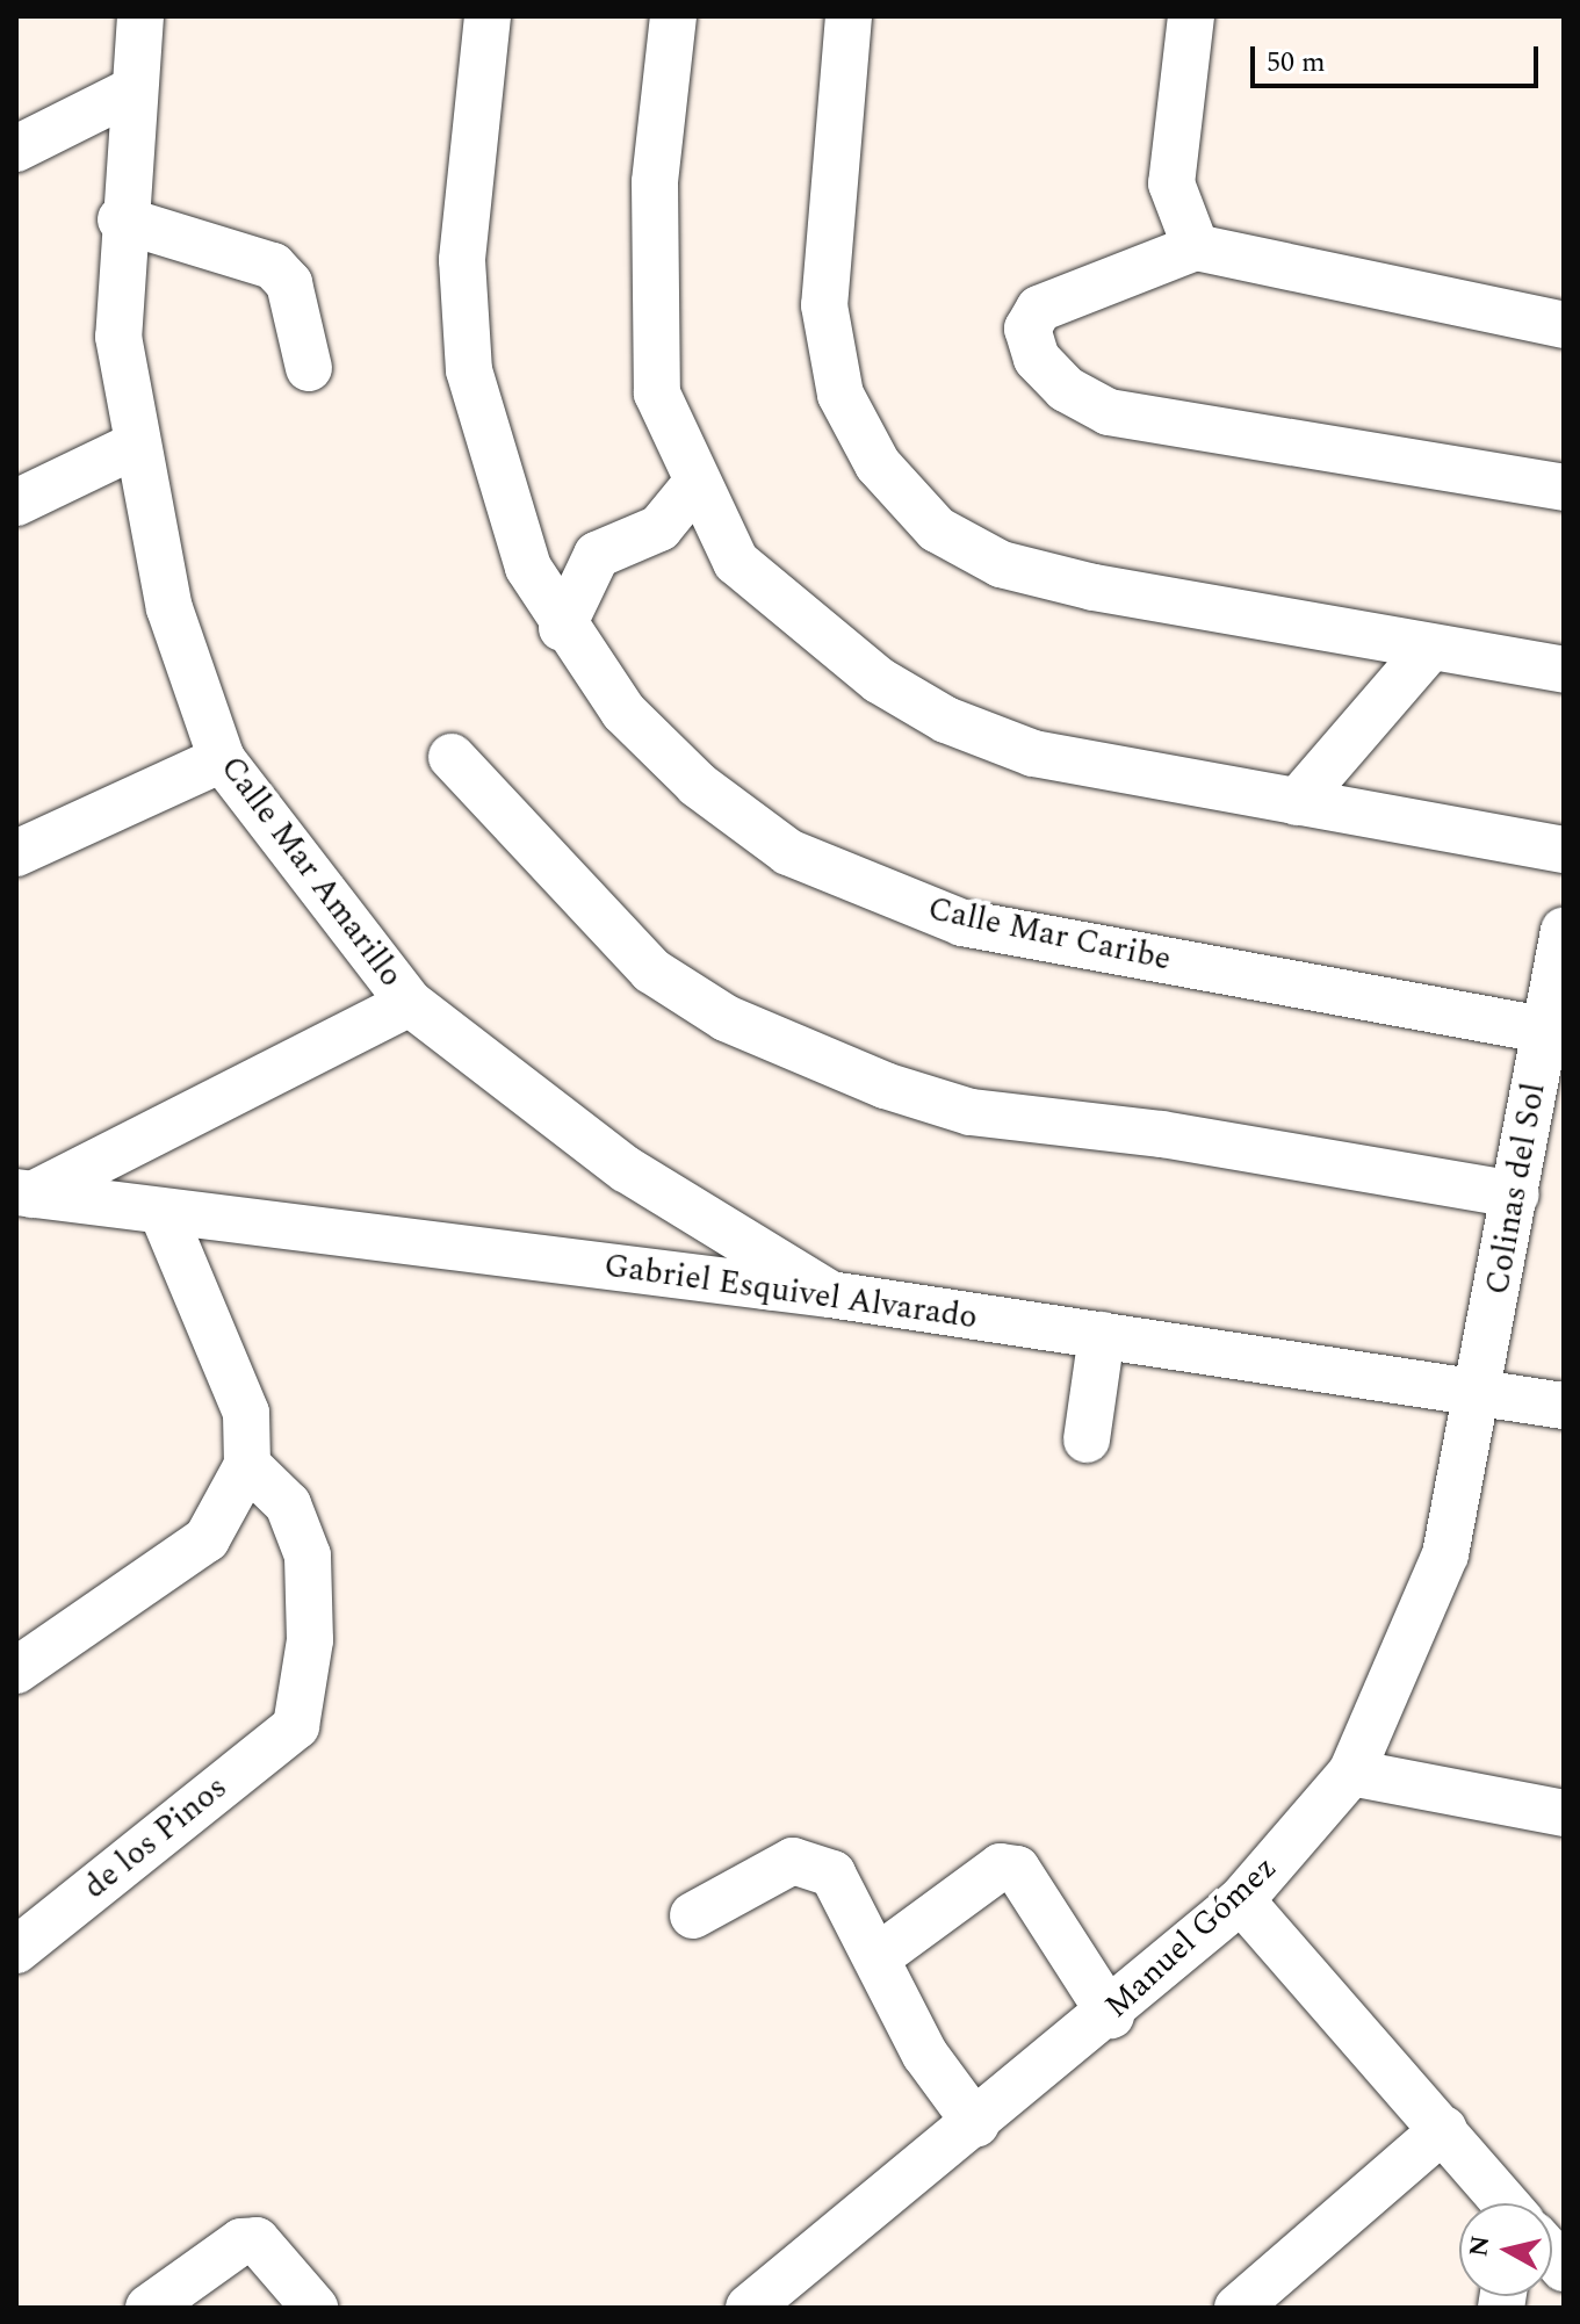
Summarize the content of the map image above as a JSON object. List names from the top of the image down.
{
  "streets": {
    "street": [
      "Calle Mar Amarillo",
      "Calle Mar Caribe",
      "Colinas del Sol",
      "Gabriel Esquivel Alvarado",
      "de los Pinos",
      "Manuel Gómez"
    ]
  },
  "crossings": [
    ["Calle Mar Amarillo", "Gabriel Esquivel Alvarado"],
    ["Calle Mar Caribe", "Colinas del Sol"],
    ["Colinas del Sol", "Gabriel Esquivel Alvarado"],
    ["Colinas del Sol", "Manuel Gómez"],
    ["Gabriel Esquivel Alvarado", "Manuel Gómez"]
  ],
  "scale_bar": "50 m",
  "north": "left"
}
